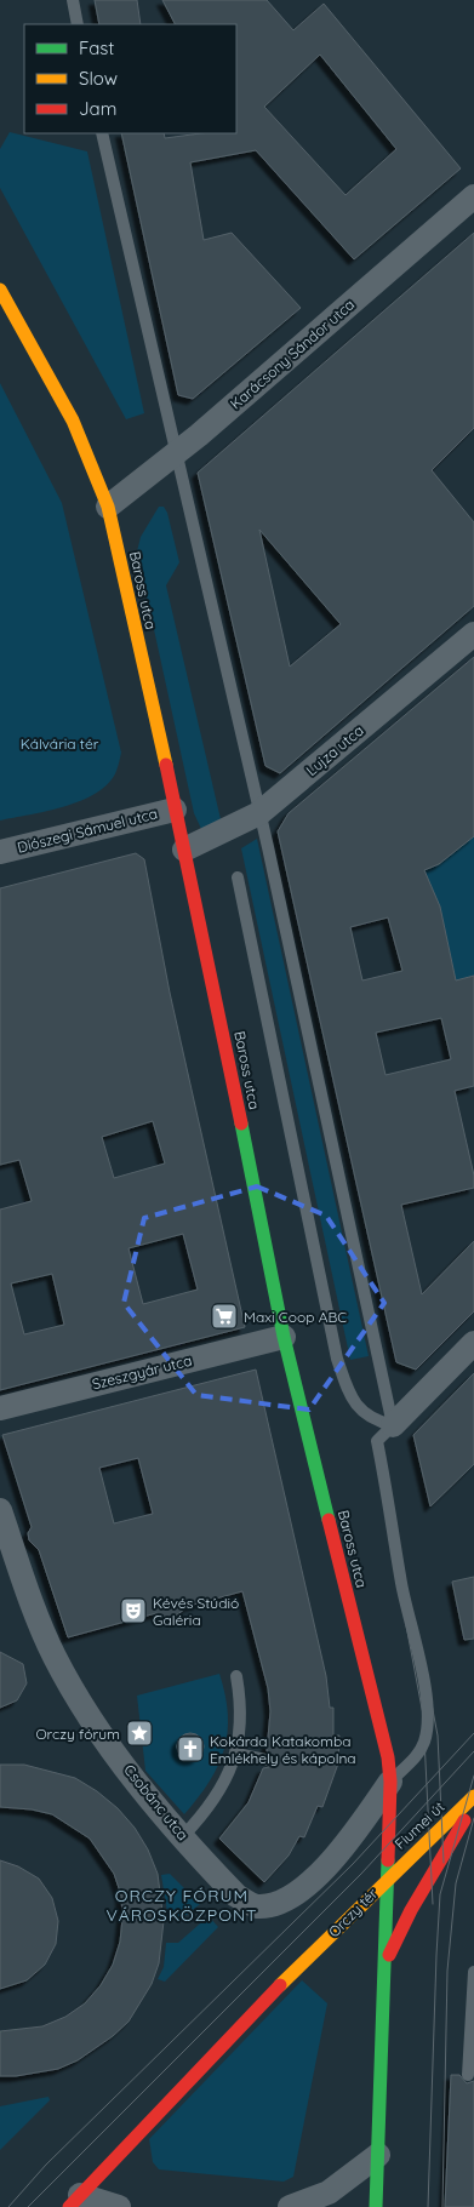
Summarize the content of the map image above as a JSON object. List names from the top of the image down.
{
  "streets": {
    "street": [
      "Karácsony Sándor utca",
      "Baross utca",
      "Lujza utca",
      "Diószegi Sámuel utca",
      "Szeszgyár utca",
      "Csobánc utca",
      "Fiumei út",
      "Orczy tér"
    ]
  },
  "crossings": [
    ["Karácsony Sándor utca", "Baross utca"],
    ["Baross utca", "Lujza utca"],
    ["Baross utca", "Diószegi Sámuel utca"],
    ["Baross utca", "Szeszgyár utca"],
    ["Baross utca", "Csobánc utca"],
    ["Baross utca", "Fiumei út"],
    ["Baross utca", "Orczy tér"],
    ["Fiumei út", "Orczy tér"]
  ],
  "districts": ["ORCZY FÓRUM VÁROSKÖZPONT"],
  "parks": ["Kálvária tér"],
  "places": {
    "supermarket": ["Maxi Coop ABC"],
    "theatre": ["Kévés Stúdió Galéria"],
    "place": ["Orczy fórum"],
    "church": ["Kokárda Katakomba Emlékhely és kápolna"]
  },
  "legend": ["Fast", "Slow", "Jam"]
}
